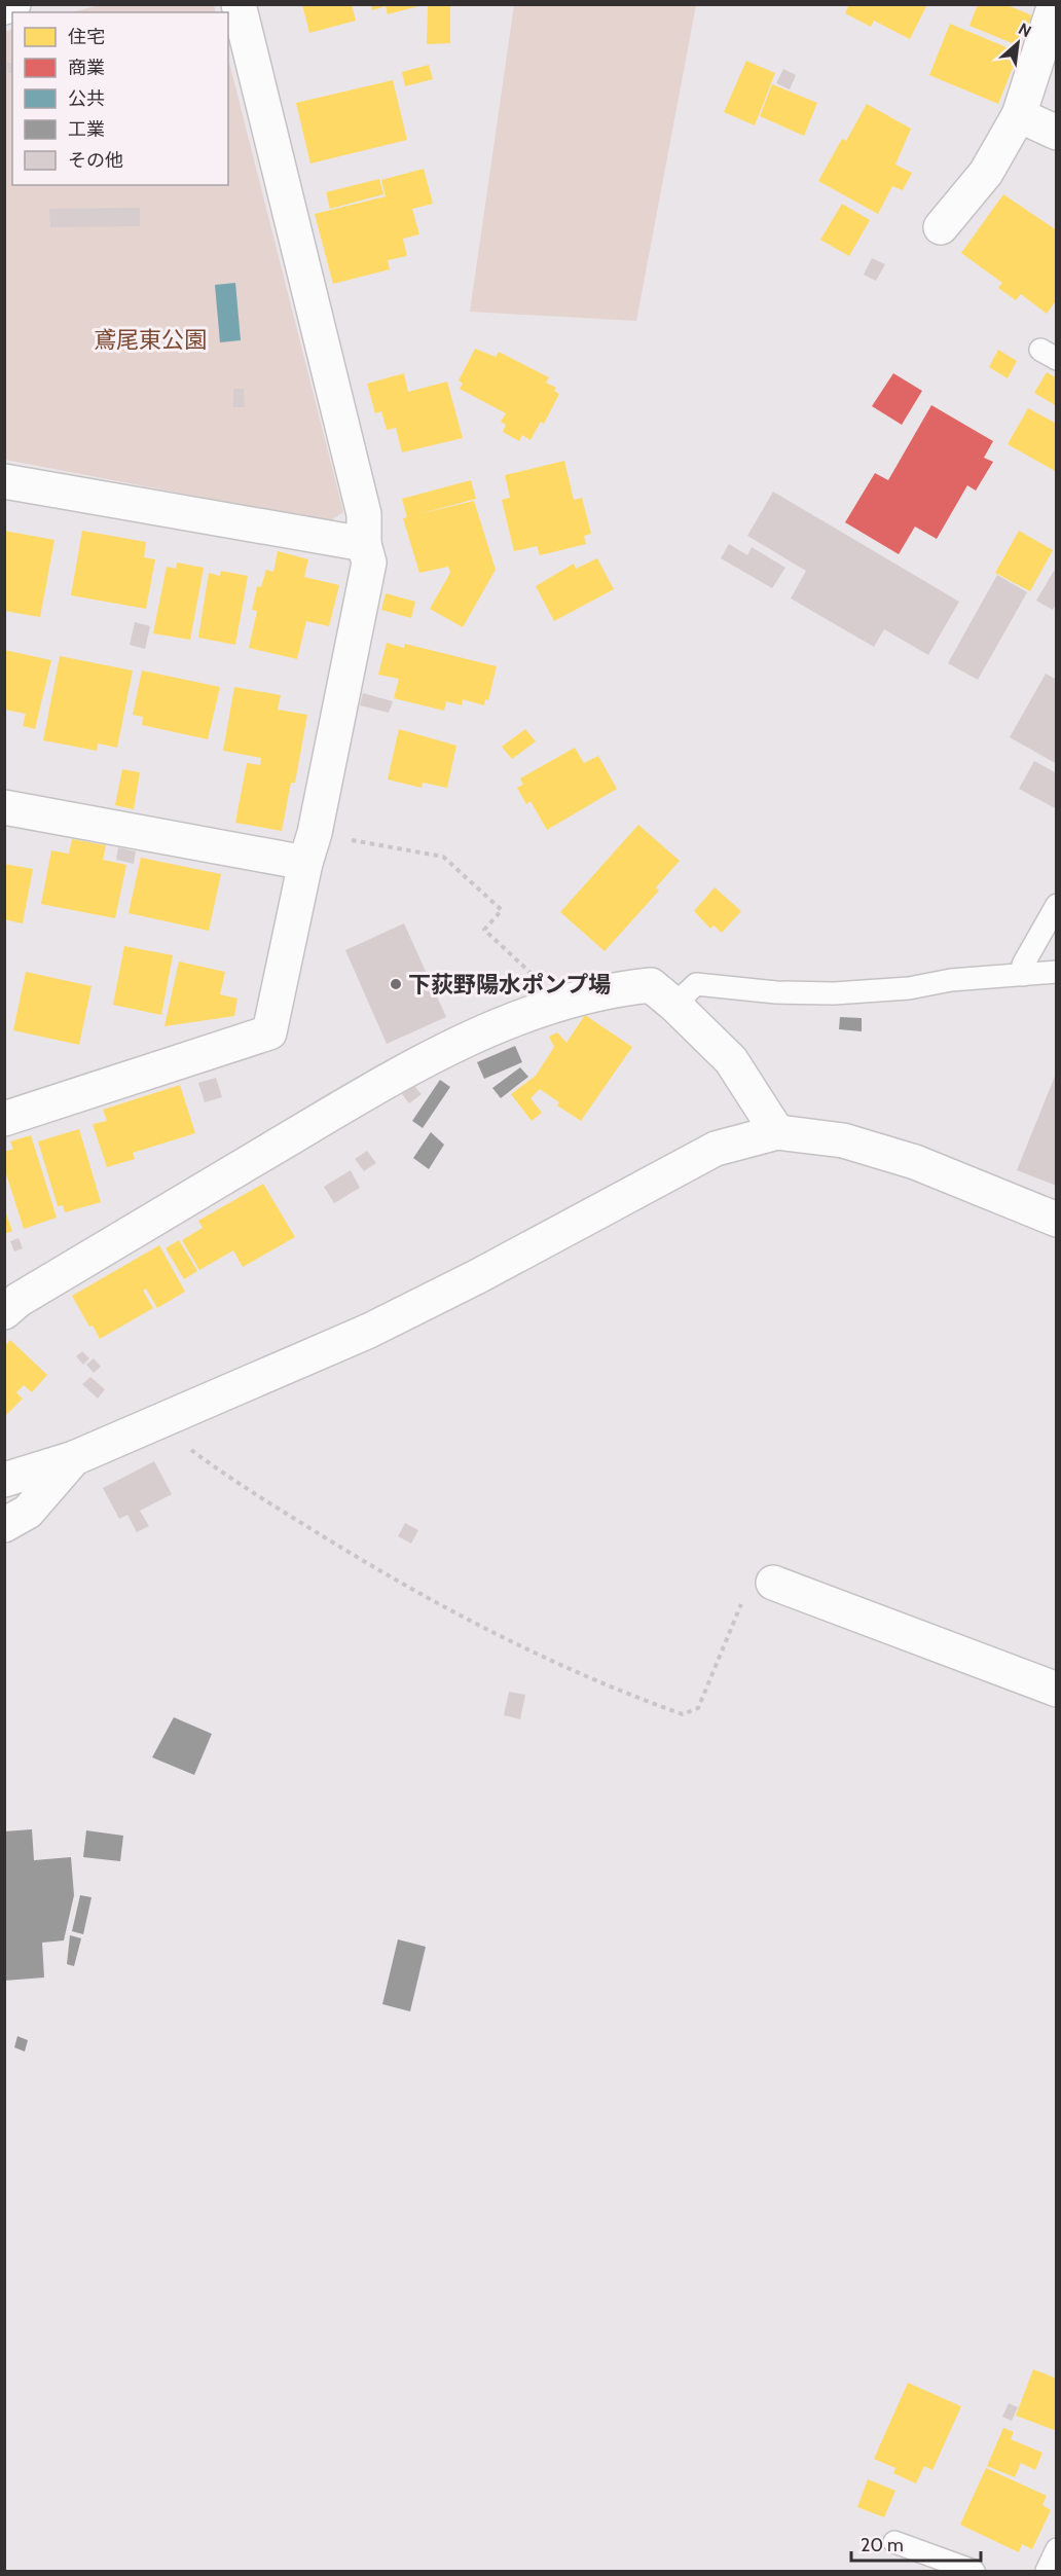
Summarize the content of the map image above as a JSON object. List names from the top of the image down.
{
  "parks": ["鳶尾東公園"],
  "places": ["下荻野陽水ポンプ場"],
  "legend": [
    "住宅",
    "商業",
    "公共",
    "工業",
    "その他"
  ],
  "scale_bar": "20 m",
  "north": "top right"
}
